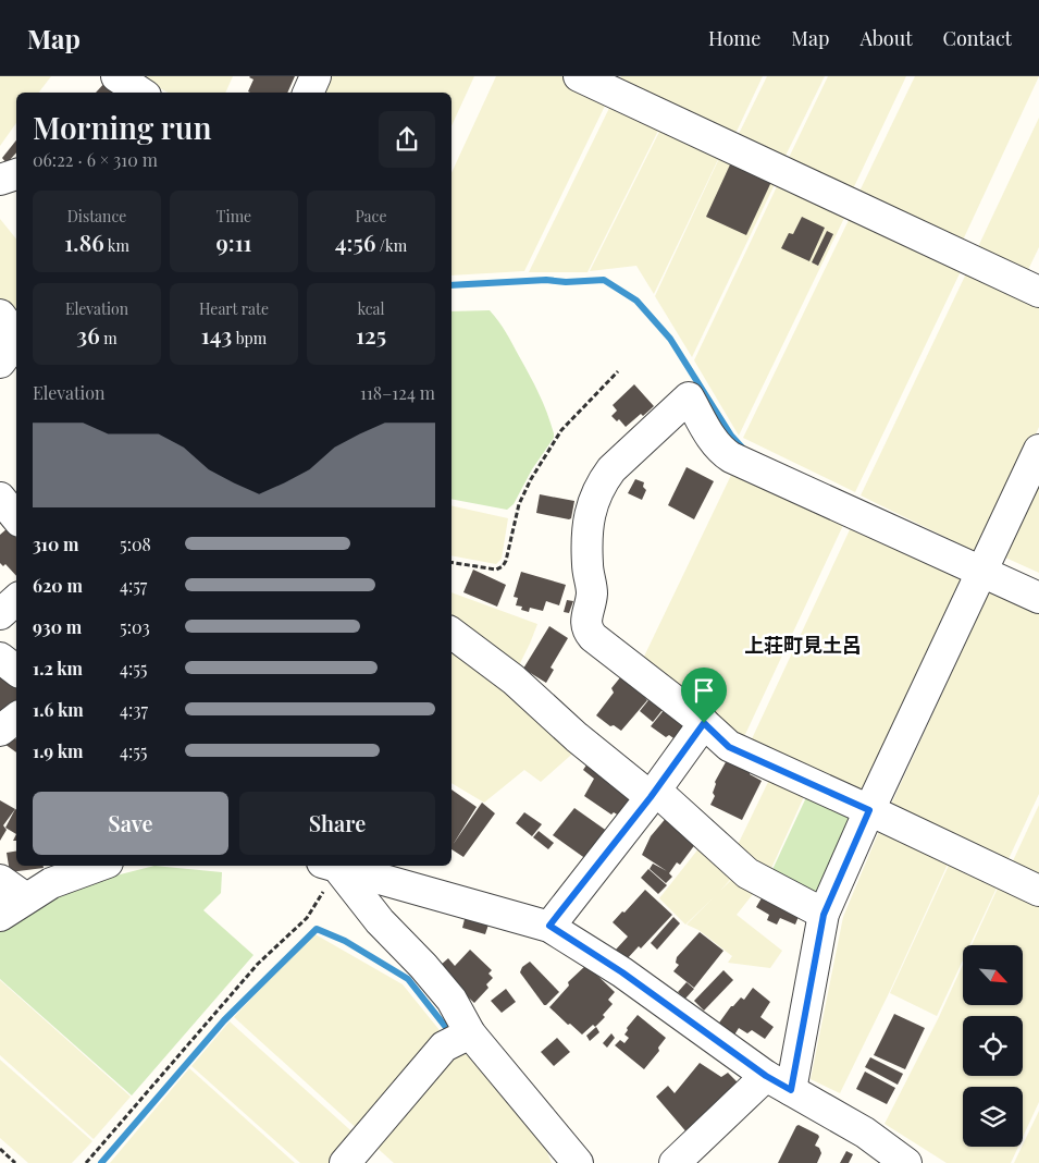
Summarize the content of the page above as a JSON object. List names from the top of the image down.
{
  "districts": ["上荘町見土呂"],
  "north": "bottom right",
  "page": {
    "header": "Map",
    "nav": [
      "Home",
      "Map",
      "About",
      "Contact"
    ],
    "heading": ["Morning run", "06:22 · 6 × 310 m"],
    "stats": [
      ["Distance", "1.86 km"],
      ["Time", "9:11"],
      ["Pace", "4:56 /km"],
      ["Elevation", "36 m"],
      ["Heart rate", "143 bpm"],
      ["kcal", "125"]
    ],
    "chart": ["Elevation", "118–124 m"],
    "list": [
      {
        "name": "310 m",
        "note": "5:08"
      },
      {
        "name": "620 m",
        "note": "4:57"
      },
      {
        "name": "930 m",
        "note": "5:03"
      },
      {
        "name": "1.2 km",
        "note": "4:55"
      },
      {
        "name": "1.6 km",
        "note": "4:37"
      },
      {
        "name": "1.9 km",
        "note": "4:55"
      }
    ],
    "buttons": ["Save", "Share"]
  }
}
